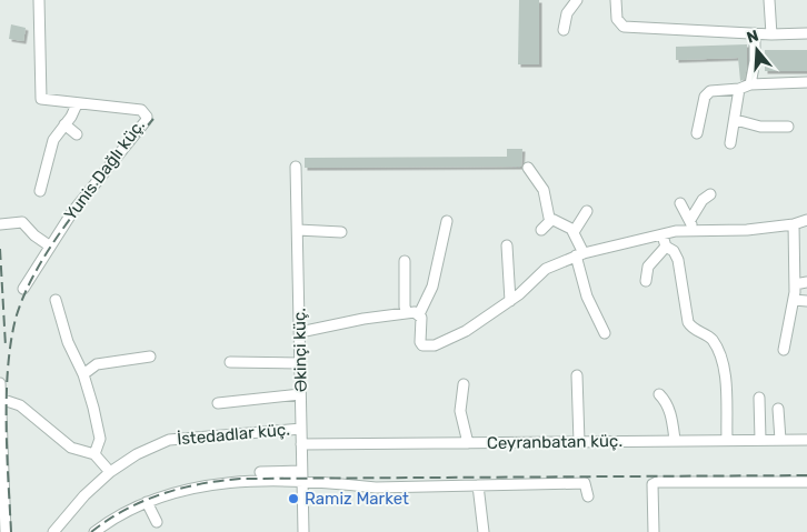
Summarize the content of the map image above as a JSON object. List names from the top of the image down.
{
  "streets": {
    "street": [
      "Yunis Dağlı küç.",
      "Əkinçi küç.",
      "İstedadlar küç.",
      "Ceyranbatan küç."
    ]
  },
  "crossings": [
    ["Əkinçi küç.", "İstedadlar küç."],
    ["Əkinçi küç.", "Ceyranbatan küç."]
  ],
  "places": ["Ramiz Market"],
  "north": "top"
}
